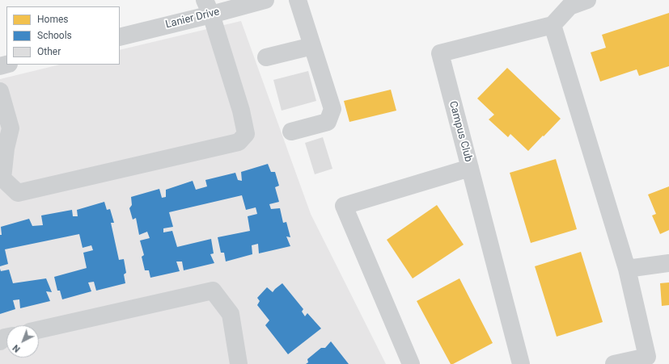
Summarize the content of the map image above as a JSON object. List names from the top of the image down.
{
  "streets": {
    "street": ["Lanier Drive", "Campus Club"]
  },
  "legend": ["Homes", "Schools", "Other"],
  "north": "bottom left"
}
